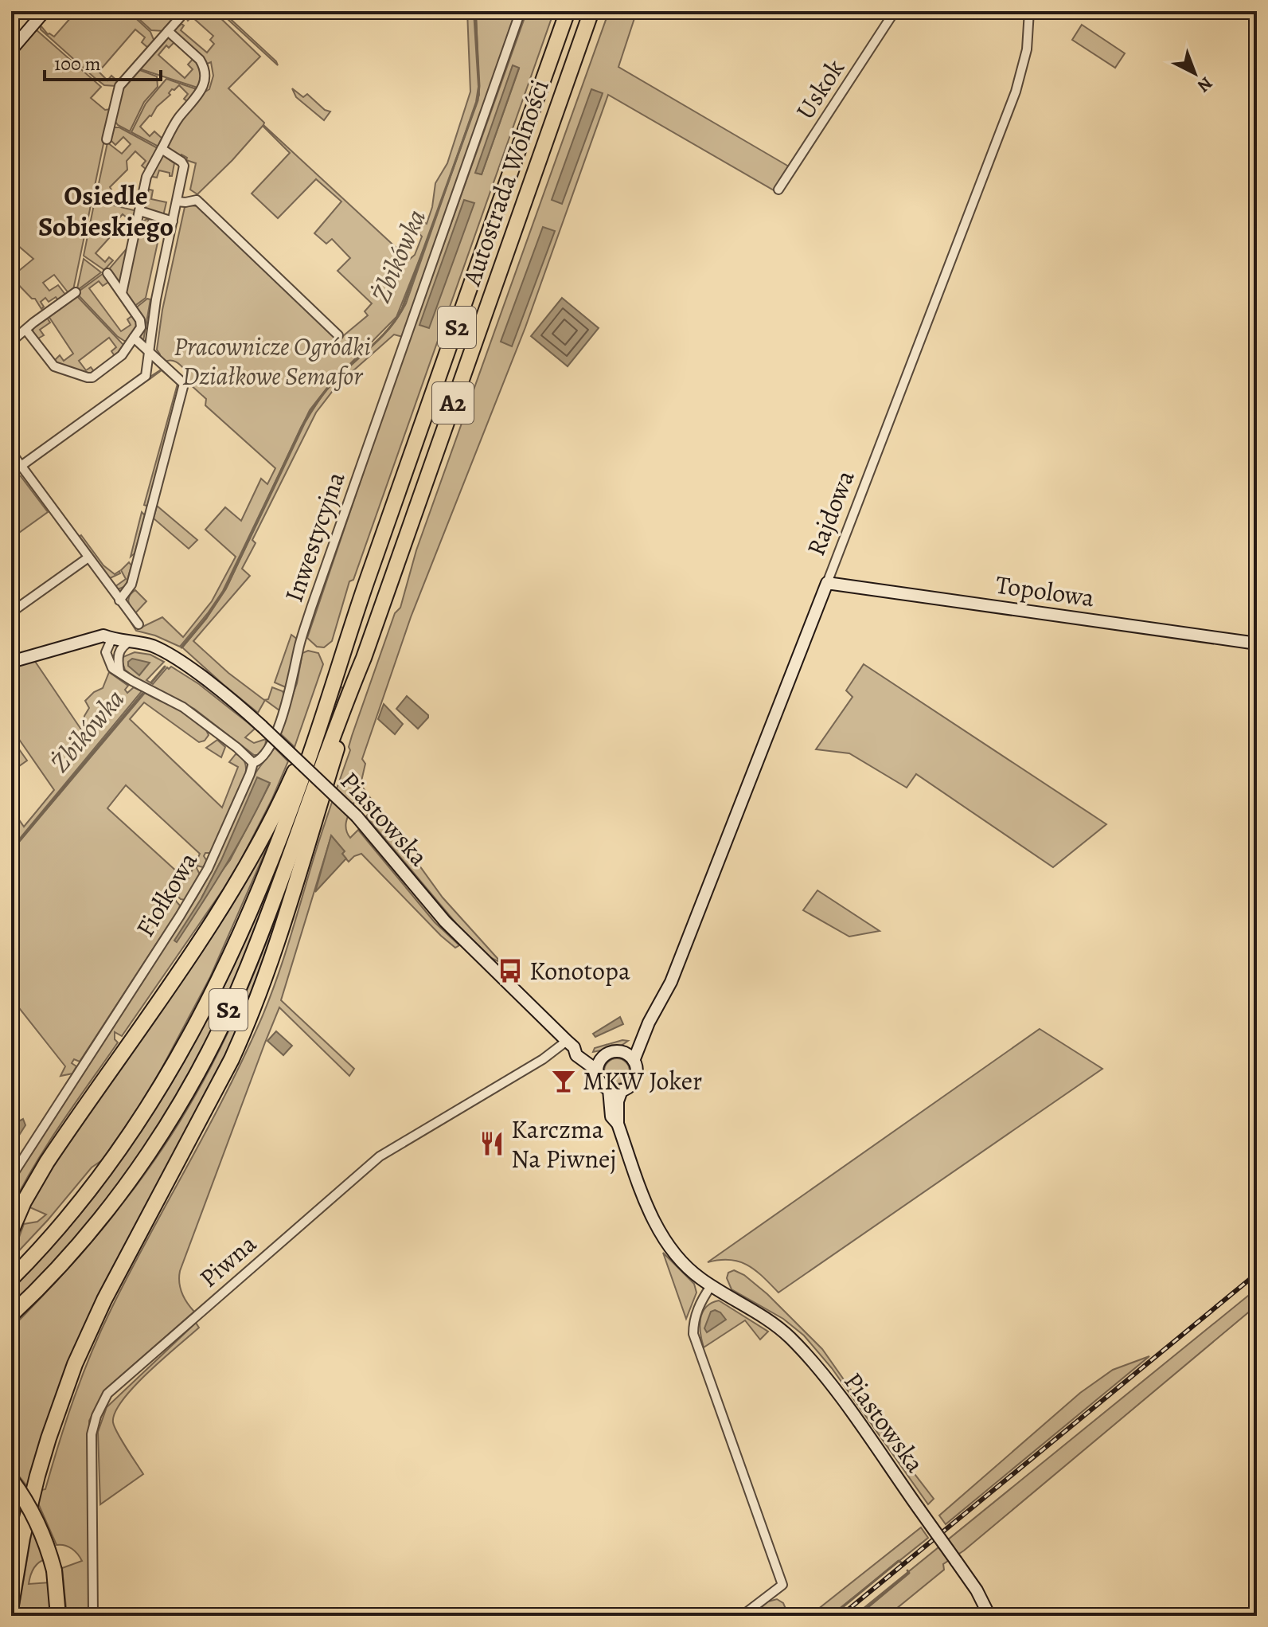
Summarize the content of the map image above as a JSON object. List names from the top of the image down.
{
  "streets": {
    "highway": ["Autostrada Wolności", "S2", "A2"],
    "street": [
      "Uskok",
      "Rajdowa",
      "Inwestycyjna",
      "Topolowa",
      "Piastowska",
      "Fiołkowa",
      "Piwna"
    ]
  },
  "crossings": [
    ["Autostrada Wolności", "S2"],
    ["Rajdowa", "Topolowa"],
    ["Rajdowa", "Piastowska"],
    ["Inwestycyjna", "Fiołkowa"],
    ["Piastowska", "Piwna"]
  ],
  "districts": ["Osiedle Sobieskiego"],
  "water": ["Żbikówka"],
  "parks": ["Pracownicze Ogródki Działkowe Semafor"],
  "places": {
    "bus stop": ["Konotopa"],
    "bar": ["MKW Joker"],
    "restaurant": ["Karczma Na Piwnej"]
  },
  "scale_bar": "100 m",
  "north": "bottom right"
}
